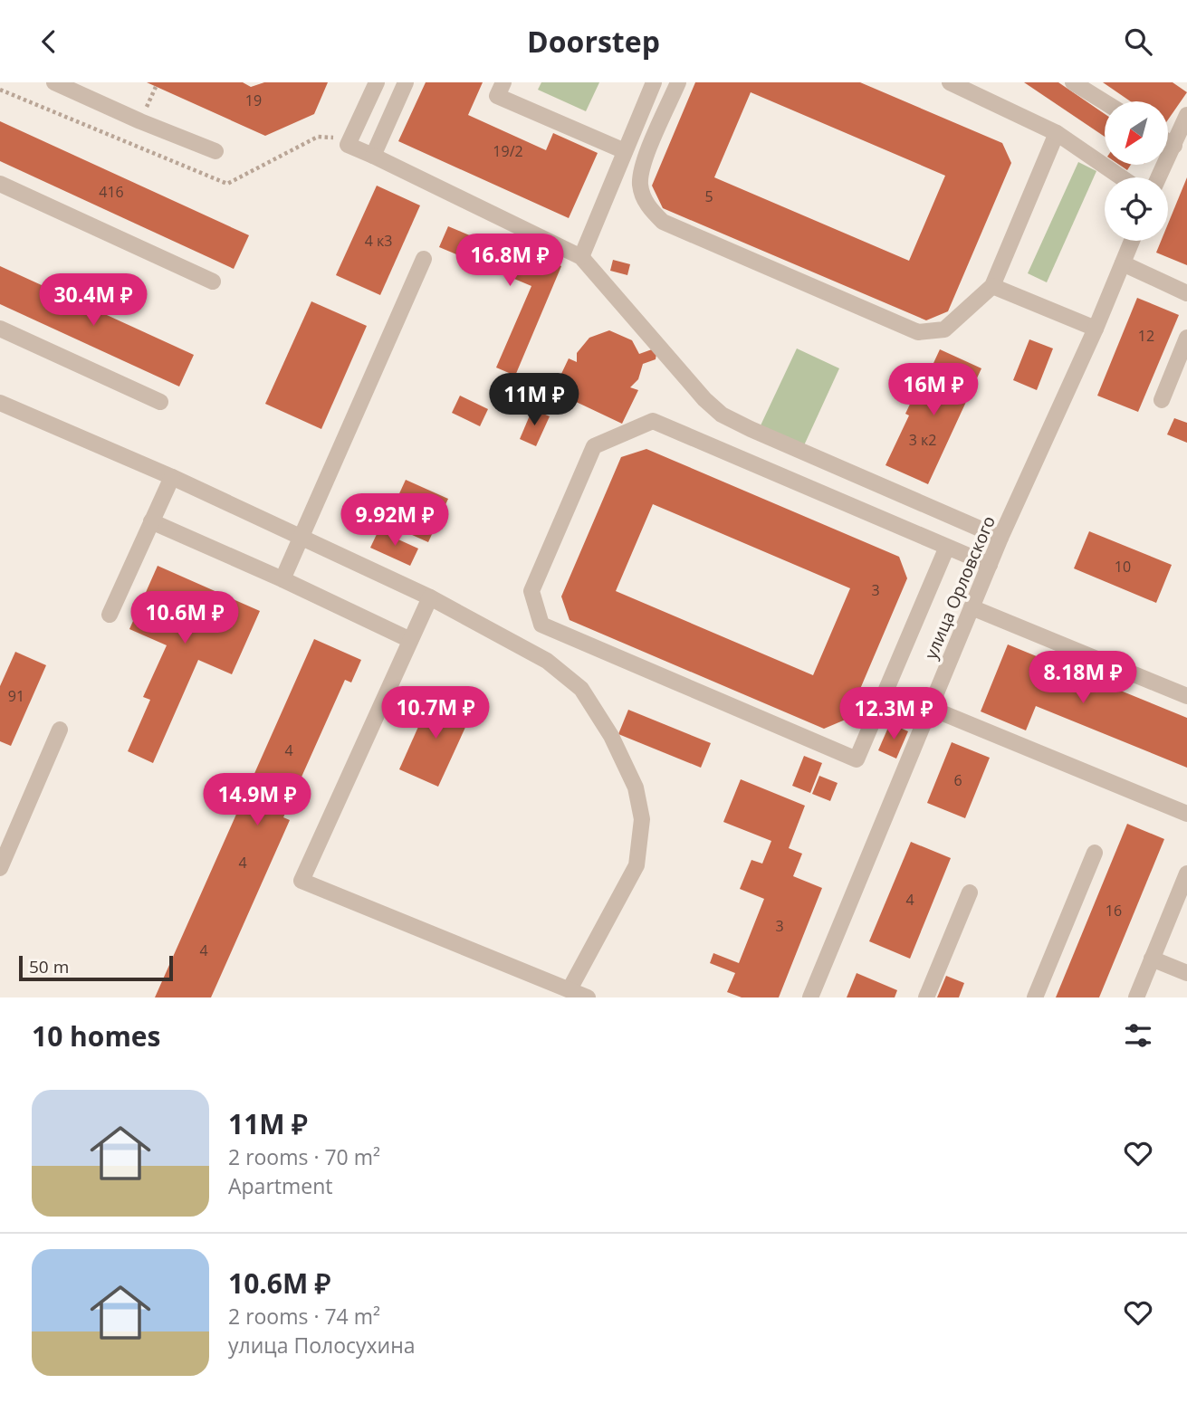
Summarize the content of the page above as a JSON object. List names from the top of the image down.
{
  "streets": {
    "street": ["улица Орловского"]
  },
  "house_numbers": [
    "19",
    "19/2",
    "416",
    "5",
    "4 к3",
    "12",
    "3 к2",
    "10",
    "3",
    "91",
    "4",
    "6",
    "4",
    "4",
    "16",
    "3",
    "4"
  ],
  "scale_bar": "50 m",
  "north": "bottom left",
  "page": {
    "header": "Doorstep",
    "price": [
      "16.8M ₽",
      "30.4M ₽",
      "16M ₽",
      "11M ₽",
      "9.92M ₽",
      "10.6M ₽",
      "8.18M ₽",
      "10.7M ₽",
      "12.3M ₽",
      "14.9M ₽"
    ],
    "scale": "50 m",
    "heading": "10 homes",
    "list": [
      {
        "name": "11M ₽",
        "note": "2 rooms · 70 m² · Apartment"
      },
      {
        "name": "10.6M ₽",
        "note": "2 rooms · 74 m² · улица Полосухина"
      }
    ]
  }
}
